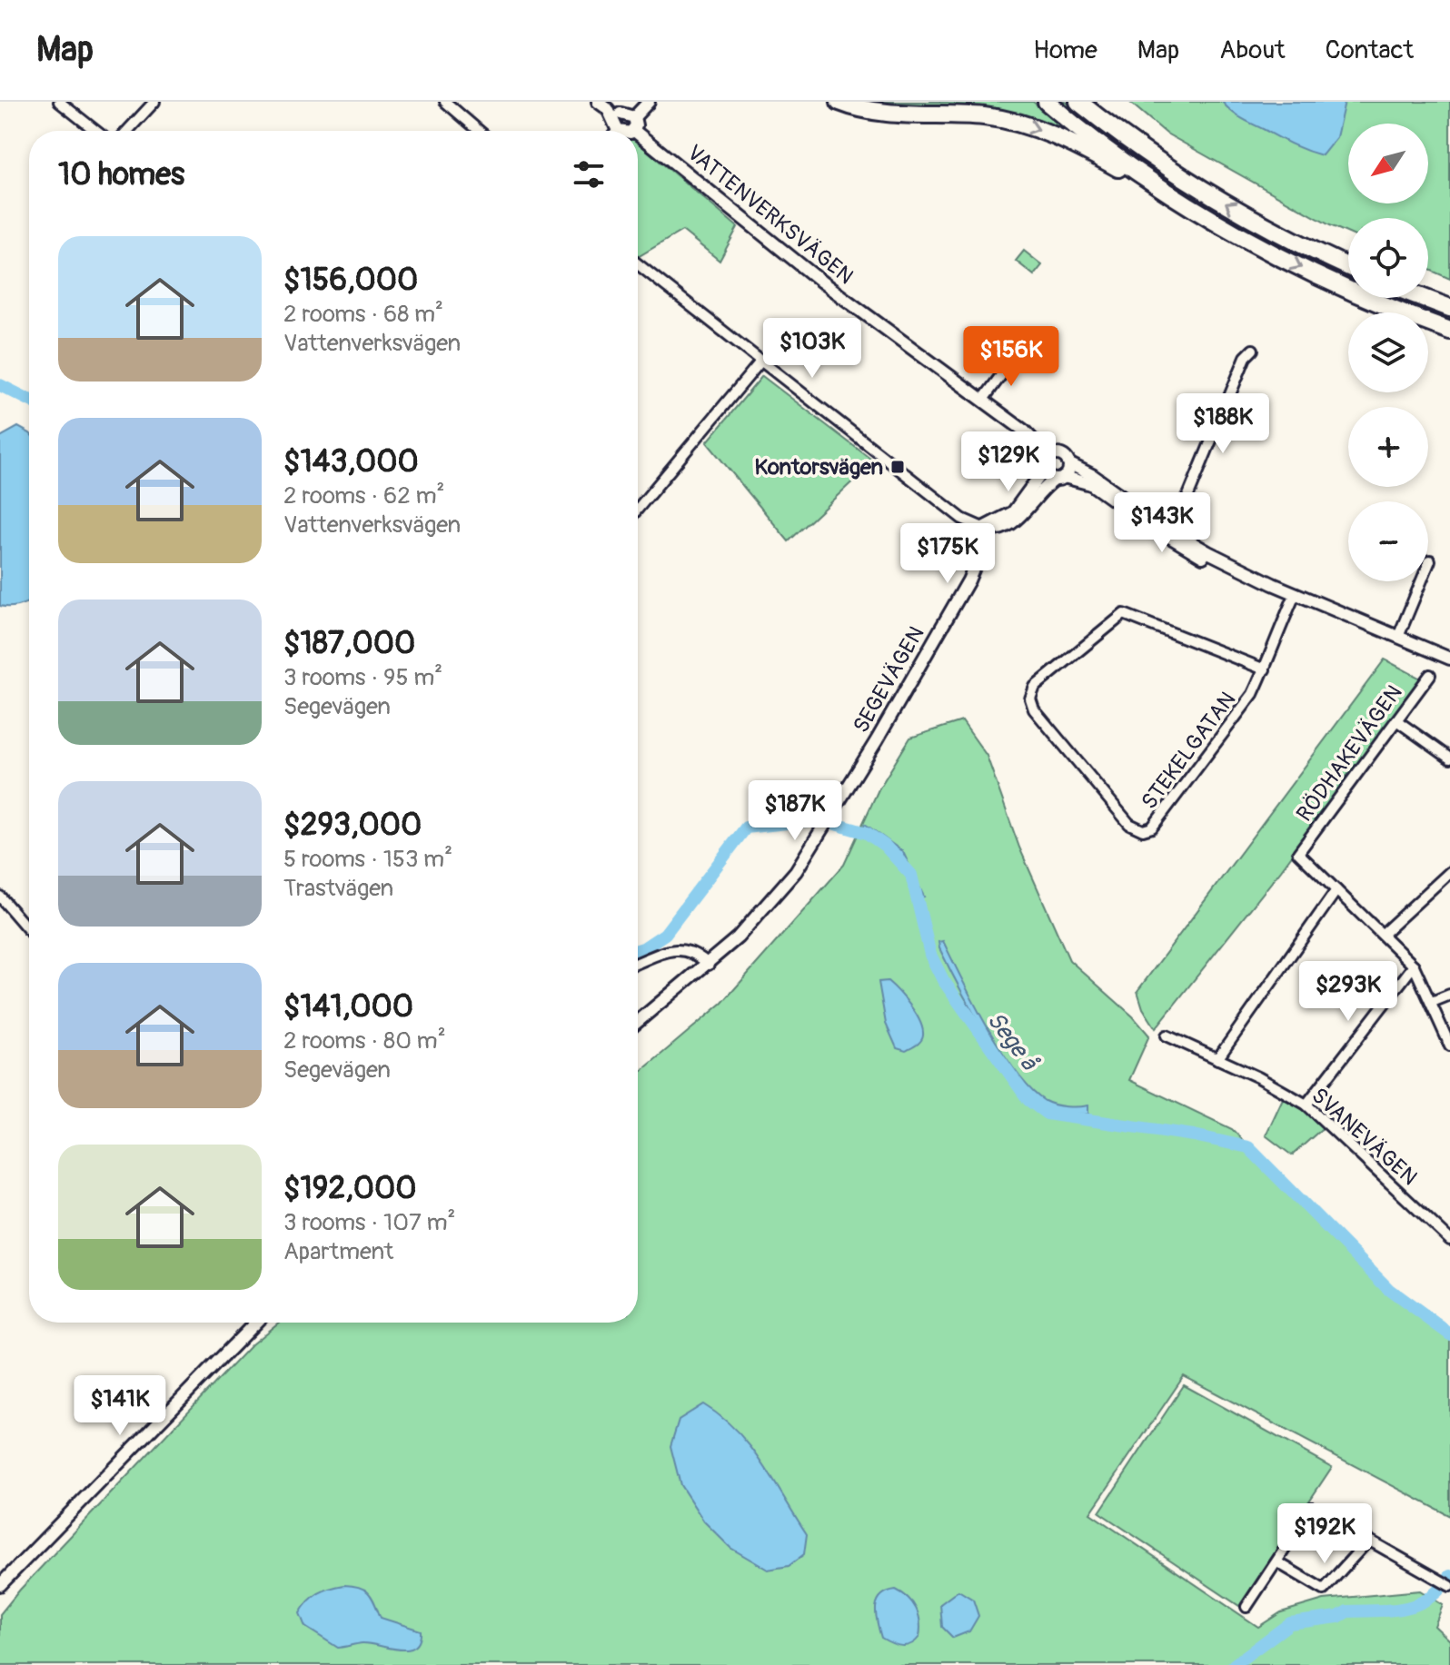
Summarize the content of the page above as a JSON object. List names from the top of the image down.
{
  "streets": {
    "street": [
      "VATTENVERKSVÄGEN",
      "SEGEVÄGEN",
      "STEKELGATAN",
      "RÖDHAKEVÄGEN",
      "SVANEVÄGEN"
    ]
  },
  "water": ["Sege å"],
  "places": {
    "transit": ["Kontorsvägen"]
  },
  "north": "bottom left",
  "page": {
    "header": "Map",
    "nav": [
      "Home",
      "Map",
      "About",
      "Contact"
    ],
    "map_buttons": ["+", "−"],
    "heading": "10 homes",
    "list": [
      {
        "name": "$156,000",
        "note": "2 rooms · 68 m² · Vattenverksvägen"
      },
      {
        "name": "$143,000",
        "note": "2 rooms · 62 m² · Vattenverksvägen"
      },
      {
        "name": "$187,000",
        "note": "3 rooms · 95 m² · Segevägen"
      },
      {
        "name": "$293,000",
        "note": "5 rooms · 153 m² · Trastvägen"
      },
      {
        "name": "$141,000",
        "note": "2 rooms · 80 m² · Segevägen"
      },
      {
        "name": "$192,000",
        "note": "3 rooms · 107 m² · Apartment"
      }
    ],
    "price": [
      "$103K",
      "$156K",
      "$188K",
      "$129K",
      "$143K",
      "$175K",
      "$187K",
      "$293K",
      "$141K",
      "$192K"
    ]
  }
}
